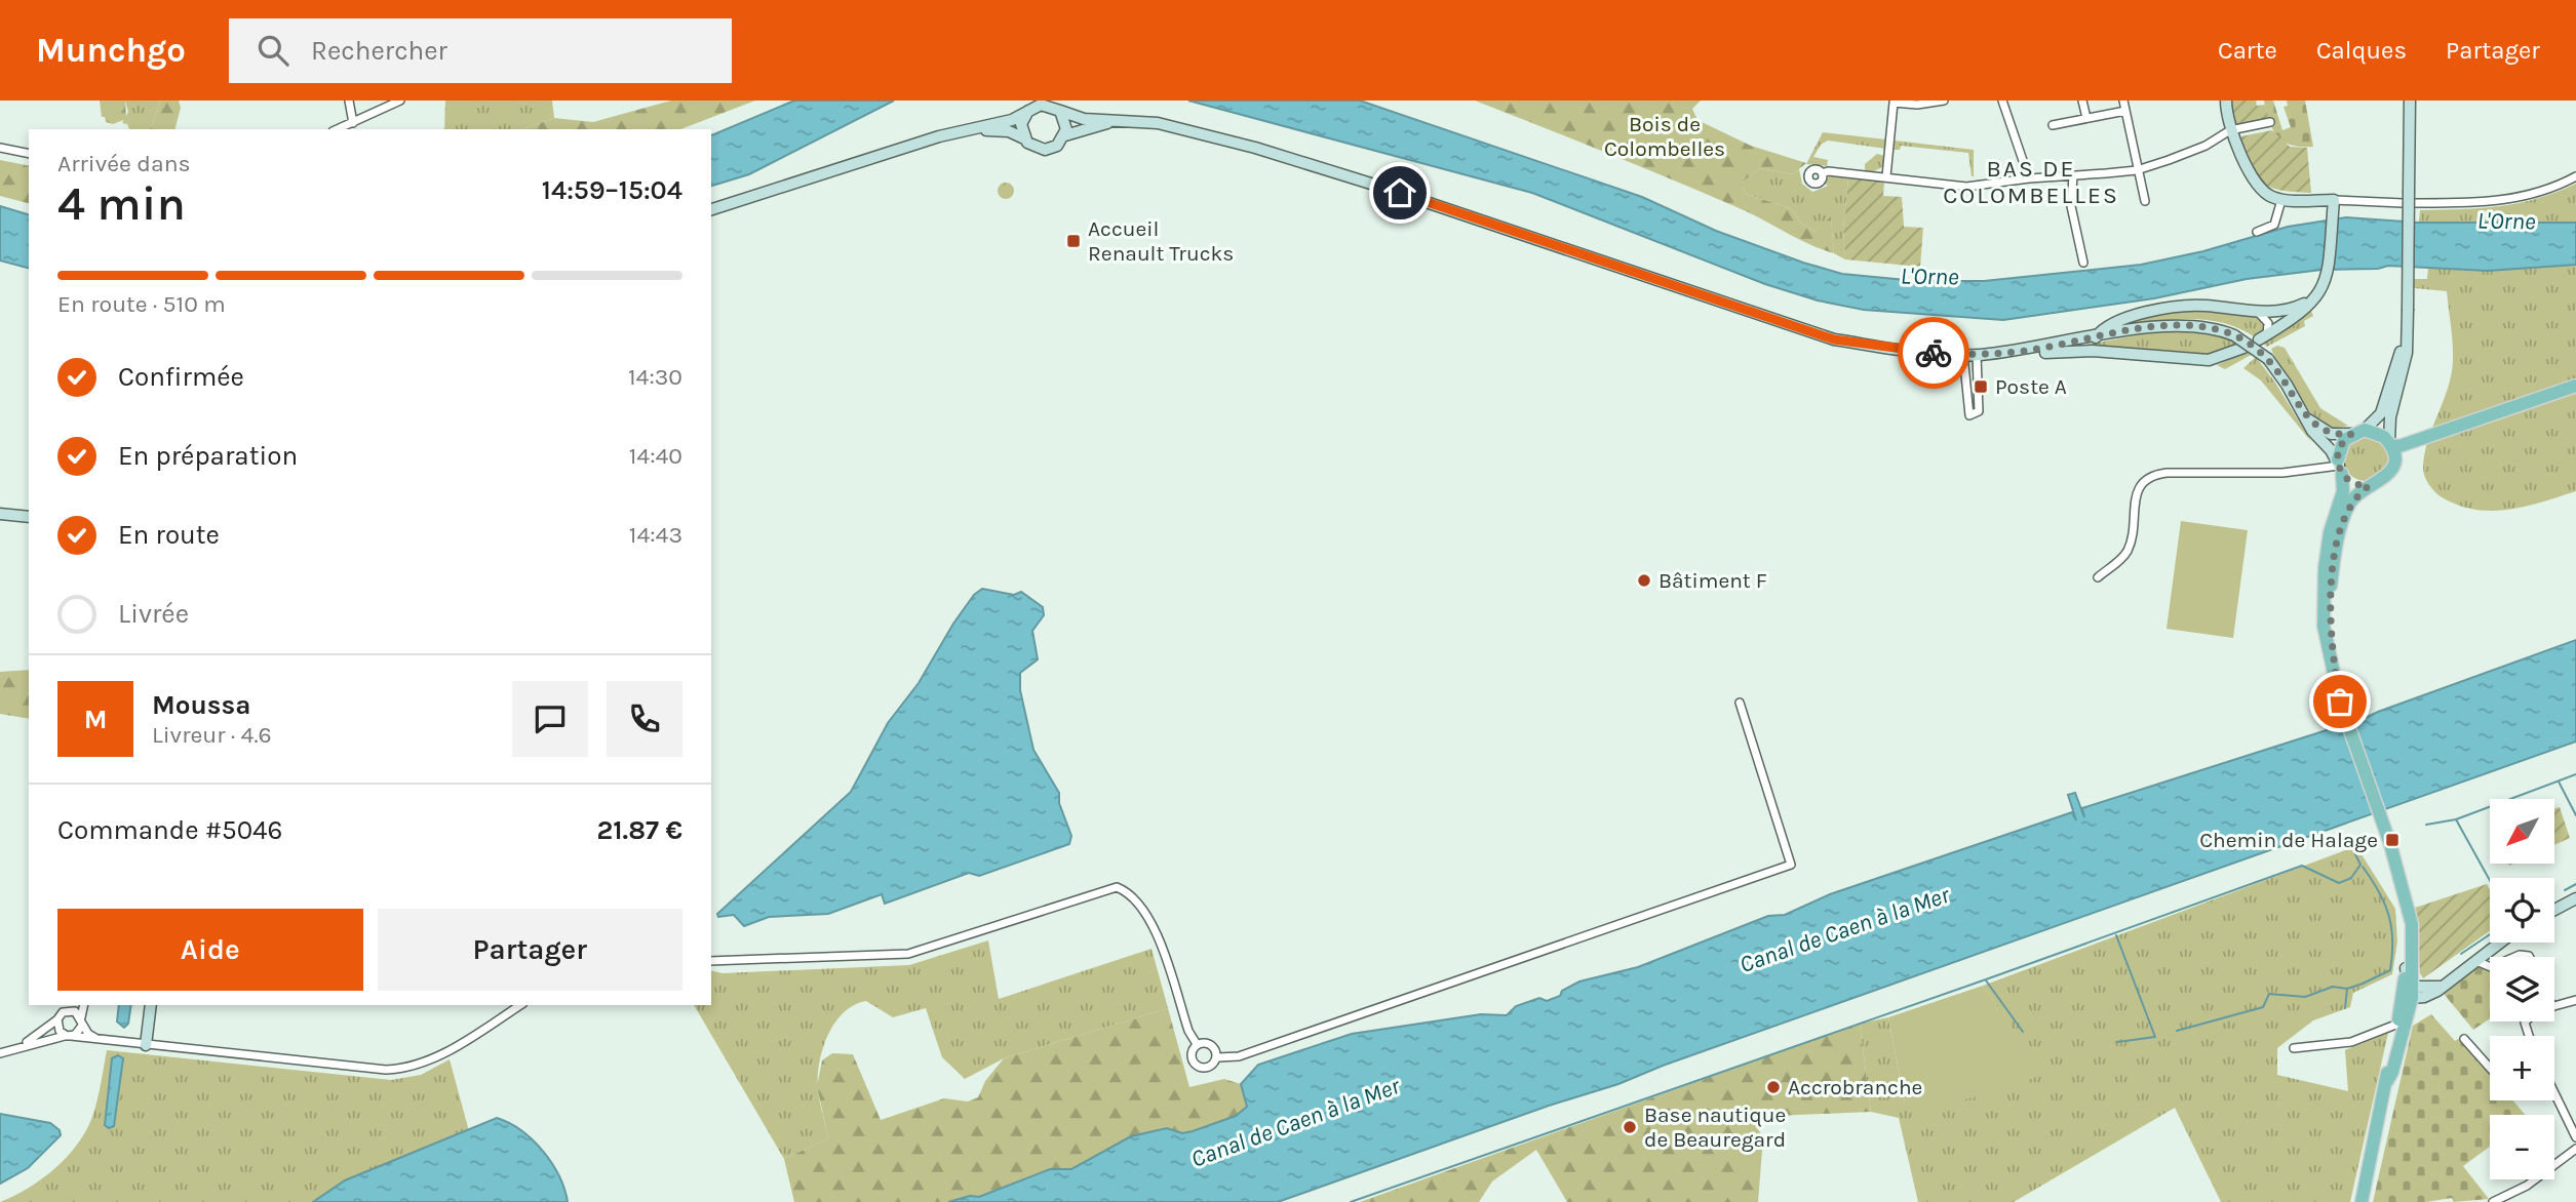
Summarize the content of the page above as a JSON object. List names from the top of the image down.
{
  "districts": ["BAS DE COLOMBELLES"],
  "water": ["L'Orne", "Canal de Caen à la Mer"],
  "parks": ["Bois de Colombelles"],
  "places": {
    "transit": ["Accueil Renault Trucks", "Poste A", "Chemin de Halage"],
    "other": ["Bâtiment F", "Accrobranche", "Base nautique de Beauregard"]
  },
  "north": "bottom left",
  "page": {
    "header": "Munchgo",
    "search": "Rechercher",
    "nav": ["Carte", "Calques", "Partager"],
    "heading": ["4 min", "Arrivée dans", "14:59–15:04"],
    "panel": [
      "Moussa",
      "Livreur · 4.6",
      "Commande #5046",
      "21.87 €"
    ],
    "bar": "En route · 510 m",
    "list": [
      ["Confirmée", "14:30"],
      ["En préparation", "14:40"],
      ["En route", "14:43"],
      "Livrée"
    ],
    "round": "M",
    "map_buttons": ["+", "−"],
    "buttons": ["Aide", "Partager"]
  }
}
